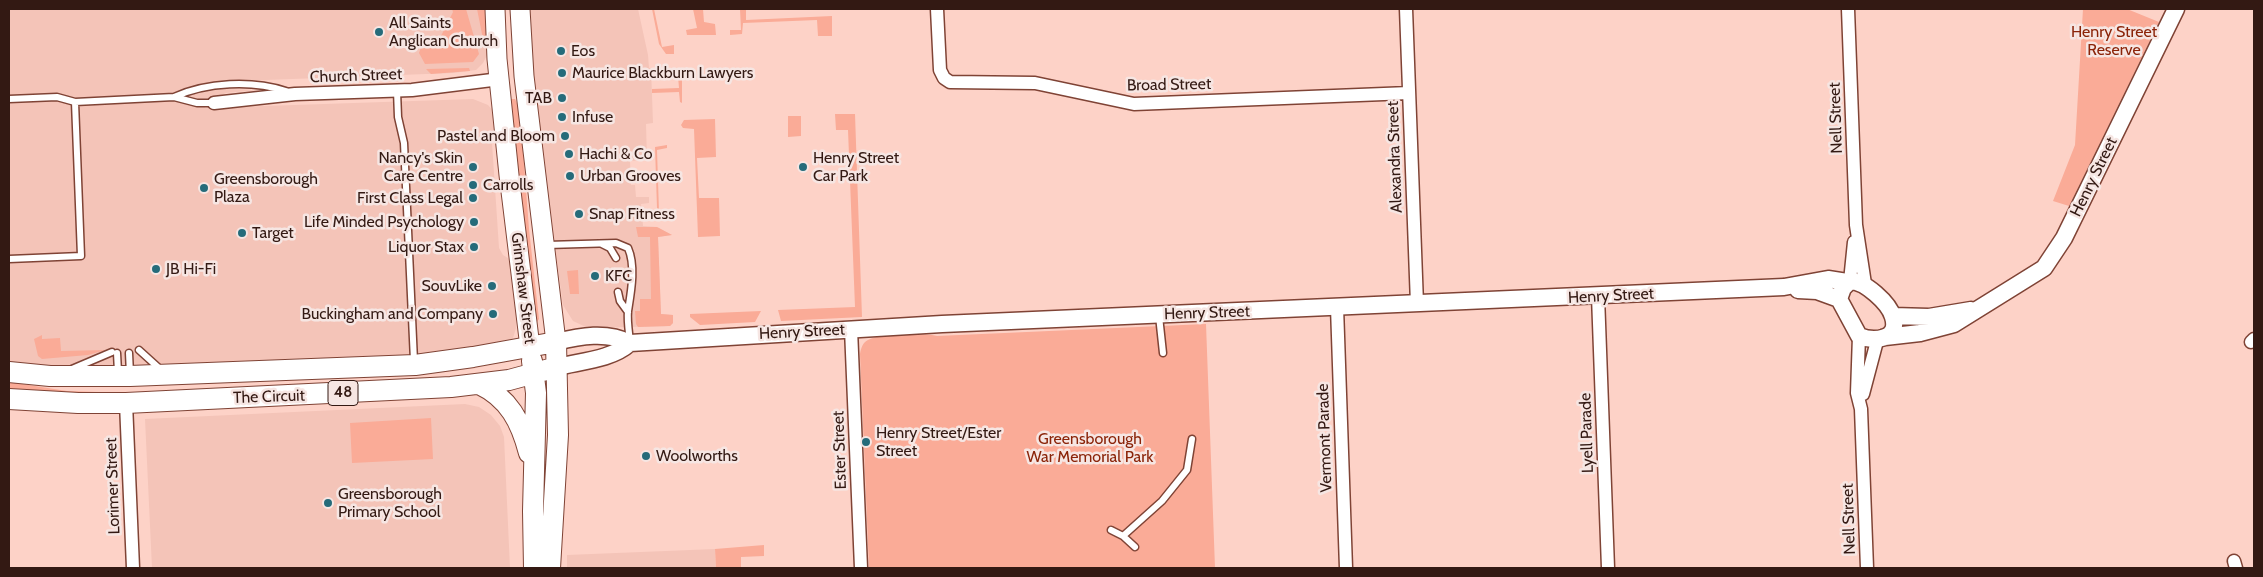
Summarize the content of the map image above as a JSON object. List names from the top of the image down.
{
  "streets": {
    "main road": ["Grimshaw Street", "48", "The Circuit"],
    "street": [
      "Church Street",
      "Broad Street",
      "Nell Street",
      "Alexandra Street",
      "Henry Street",
      "Lyell Parade",
      "Vermont Parade",
      "Ester Street",
      "Lorimer Street"
    ]
  },
  "crossings": [
    ["Church Street", "Grimshaw Street"],
    ["Broad Street", "Alexandra Street"],
    ["Nell Street", "Henry Street"],
    ["Alexandra Street", "Henry Street"],
    ["Henry Street", "Grimshaw Street"],
    ["Henry Street", "The Circuit"],
    ["Henry Street", "Lyell Parade"],
    ["Henry Street", "Vermont Parade"],
    ["Henry Street", "Ester Street"],
    ["Grimshaw Street", "The Circuit"],
    ["The Circuit", "Lorimer Street"]
  ],
  "parks": ["Henry Street Reserve", "Greensborough War Memorial Park"],
  "places": [
    "All Saints Anglican Church",
    "Eos",
    "Maurice Blackburn Lawyers",
    "TAB",
    "Infuse",
    "Pastel and Bloom",
    "Hachi & Co",
    "Nancy's Skin Care Centre",
    "Henry Street Car Park",
    "Urban Grooves",
    "Carrolls",
    "Greensborough Plaza",
    "First Class Legal",
    "Snap Fitness",
    "Life Minded Psychology",
    "Target",
    "Liquor Stax",
    "JB Hi-Fi",
    "KFC",
    "SouvLike",
    "Buckingham and Company",
    "Henry Street/Ester Street",
    "Woolworths",
    "Greensborough Primary School"
  ]
}
